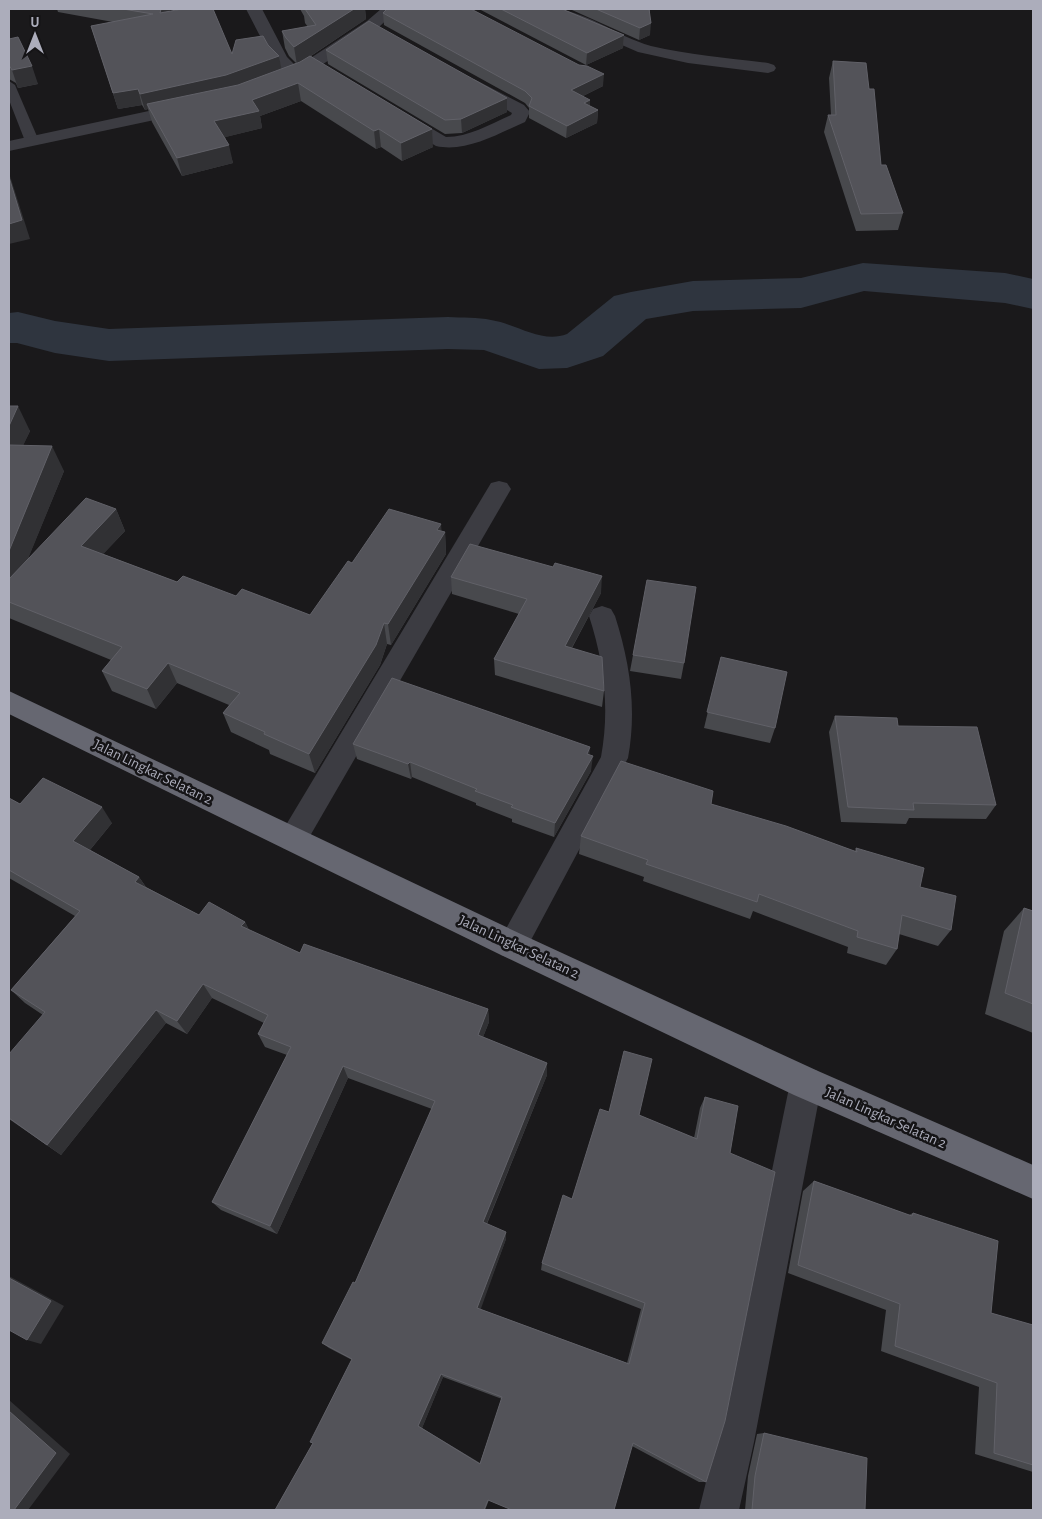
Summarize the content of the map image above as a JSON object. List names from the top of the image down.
{
  "streets": {
    "highway": ["Jalan Lingkar Selatan 2"]
  },
  "north": "top"
}
